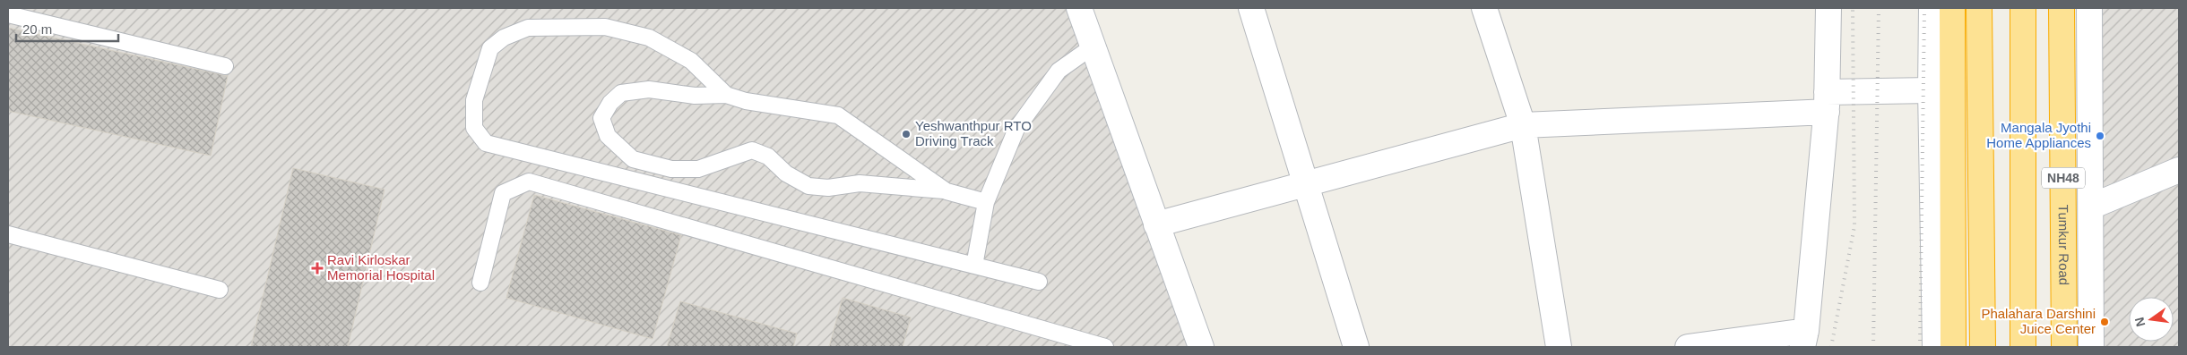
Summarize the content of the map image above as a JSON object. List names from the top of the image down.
{
  "streets": {
    "highway": ["NH48", "Tumkur Road"]
  },
  "places": {
    "other": ["Yeshwanthpur RTO Driving Track", "Mangala Jyothi Home Appliances", "Phalahara Darshini Juice Center"],
    "health": ["Ravi Kirloskar Memorial Hospital"]
  },
  "scale_bar": "20 m",
  "north": "left"
}
